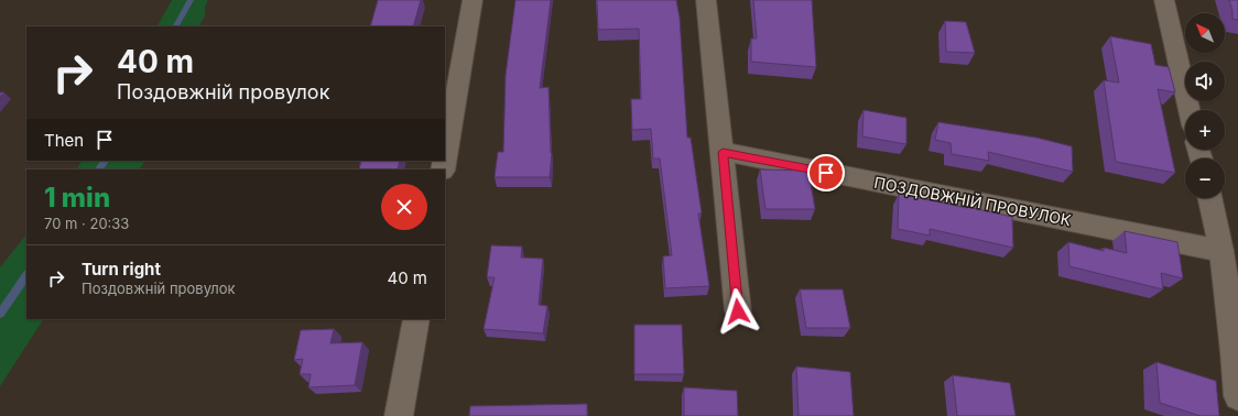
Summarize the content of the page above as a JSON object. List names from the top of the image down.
{
  "streets": {
    "street": ["ПОЗДОВЖНІЙ ПРОВУЛОК"]
  },
  "north": "top left",
  "page": {
    "map_buttons": ["+", "−"],
    "turn": ["40 m", "Поздовжній провулок"],
    "then": "Then",
    "heading": ["1 min", "70 m · 20:33"],
    "list": [
      {
        "name": "Turn right",
        "note": "Поздовжній провулок",
        "value": "40 m"
      }
    ]
  }
}
